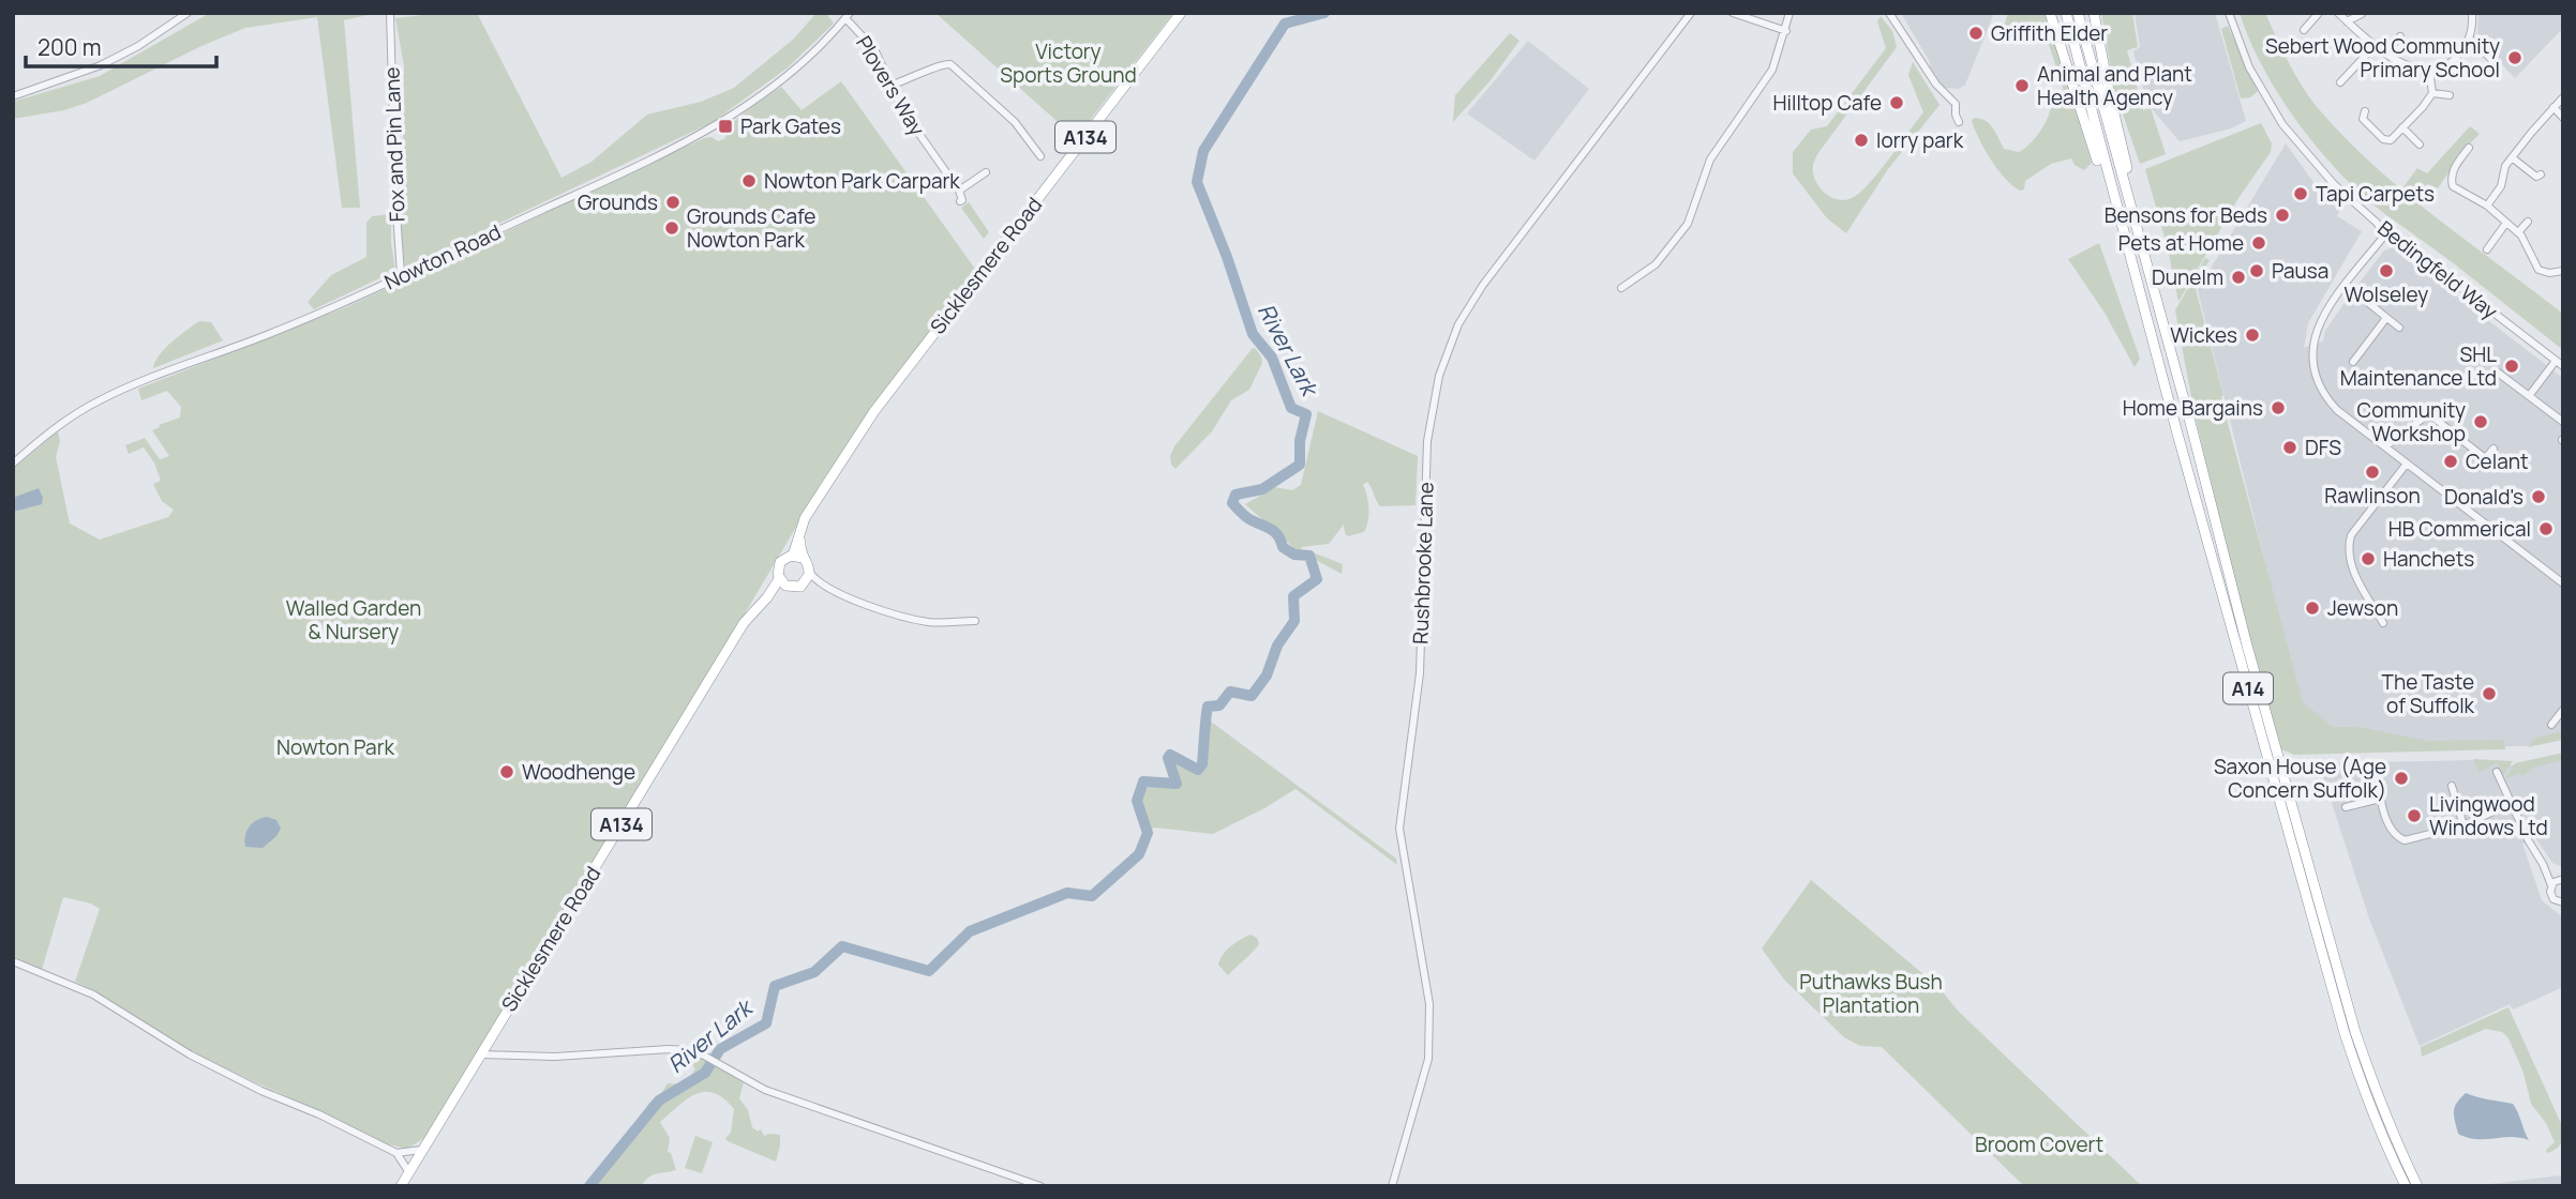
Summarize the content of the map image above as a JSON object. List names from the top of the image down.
{
  "streets": {
    "highway": ["A134", "Sicklesmere Road", "A14"],
    "street": [
      "Plovers Way",
      "Fox and Pin Lane",
      "Nowton Road",
      "Bedingfeld Way",
      "Rushbrooke Lane"
    ]
  },
  "crossings": [
    ["Plovers Way", "Nowton Road"],
    ["A134", "Sicklesmere Road"],
    ["Fox and Pin Lane", "Nowton Road"]
  ],
  "water": ["River Lark"],
  "parks": [
    "Victory Sports Ground",
    "Walled Garden & Nursery",
    "Nowton Park",
    "Puthawks Bush Plantation",
    "Broom Covert"
  ],
  "places": {
    "other": [
      "Griffith Elder",
      "Sebert Wood Community Primary School",
      "Animal and Plant Health Agency",
      "Hilltop Cafe",
      "lorry park",
      "Nowton Park Carpark",
      "Tapi Carpets",
      "Grounds",
      "Bensons for Beds",
      "Grounds Cafe Nowton Park",
      "Pets at Home",
      "Pausa",
      "Wolseley",
      "Dunelm",
      "Wickes",
      "SHL Maintenance Ltd",
      "Home Bargains",
      "Community Workshop",
      "DFS",
      "Celant",
      "Rawlinson",
      "Donald's",
      "HB Commerical",
      "Hanchets",
      "Jewson",
      "The Taste of Suffolk",
      "Woodhenge",
      "Saxon House (Age Concern Suffolk)",
      "Livingwood Windows Ltd"
    ],
    "transit": ["Park Gates"]
  },
  "scale_bar": "200 m"
}
